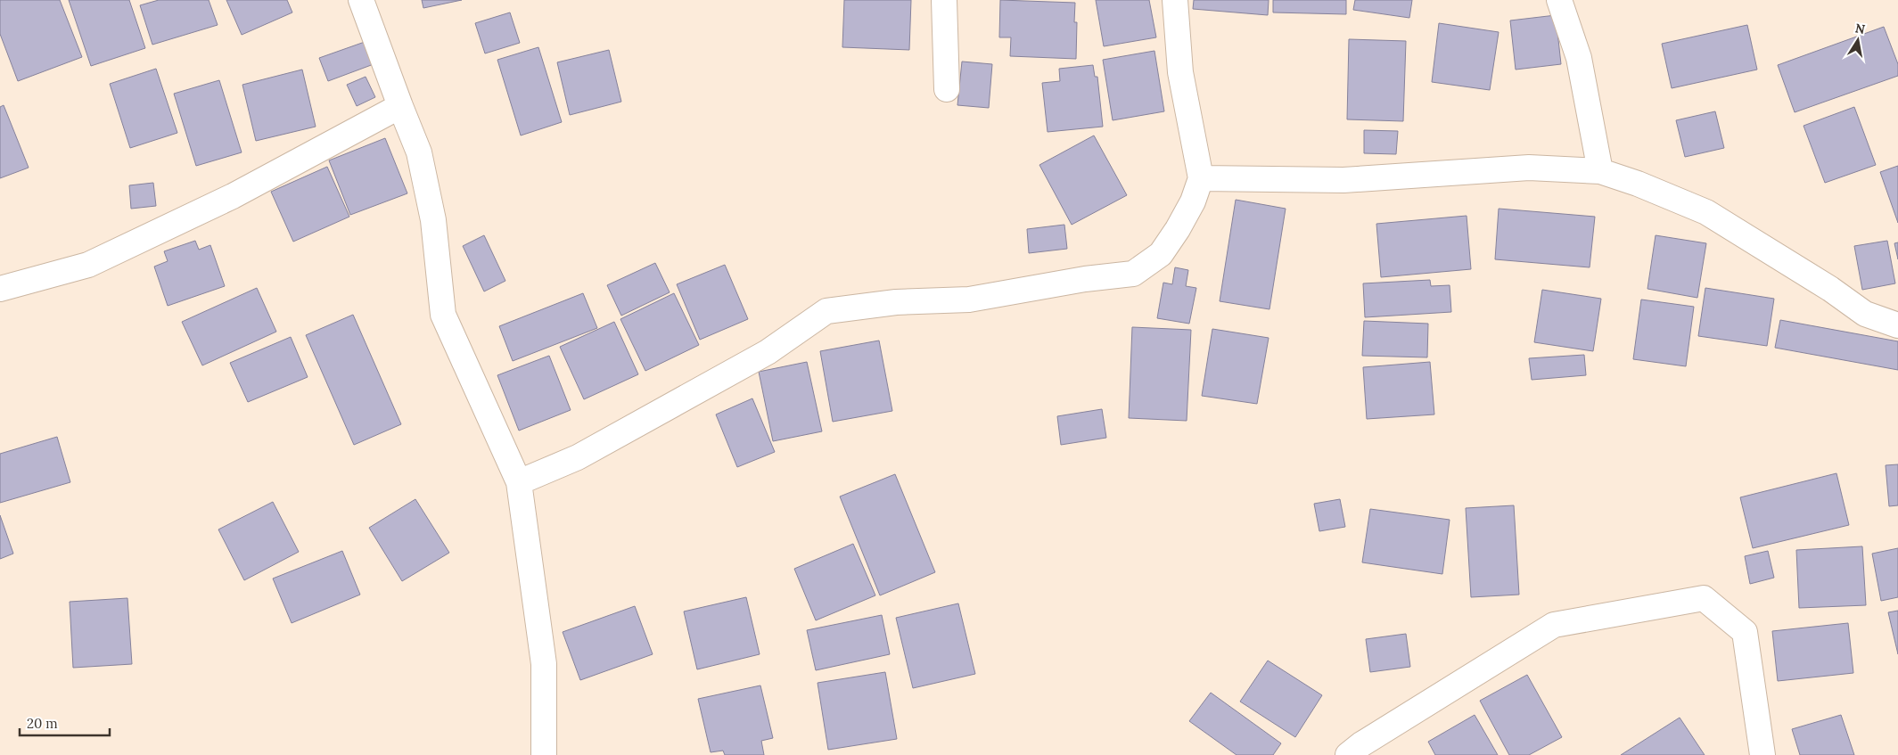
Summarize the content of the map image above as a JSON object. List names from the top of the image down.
{
  "scale_bar": "20 m",
  "north": "top"
}
